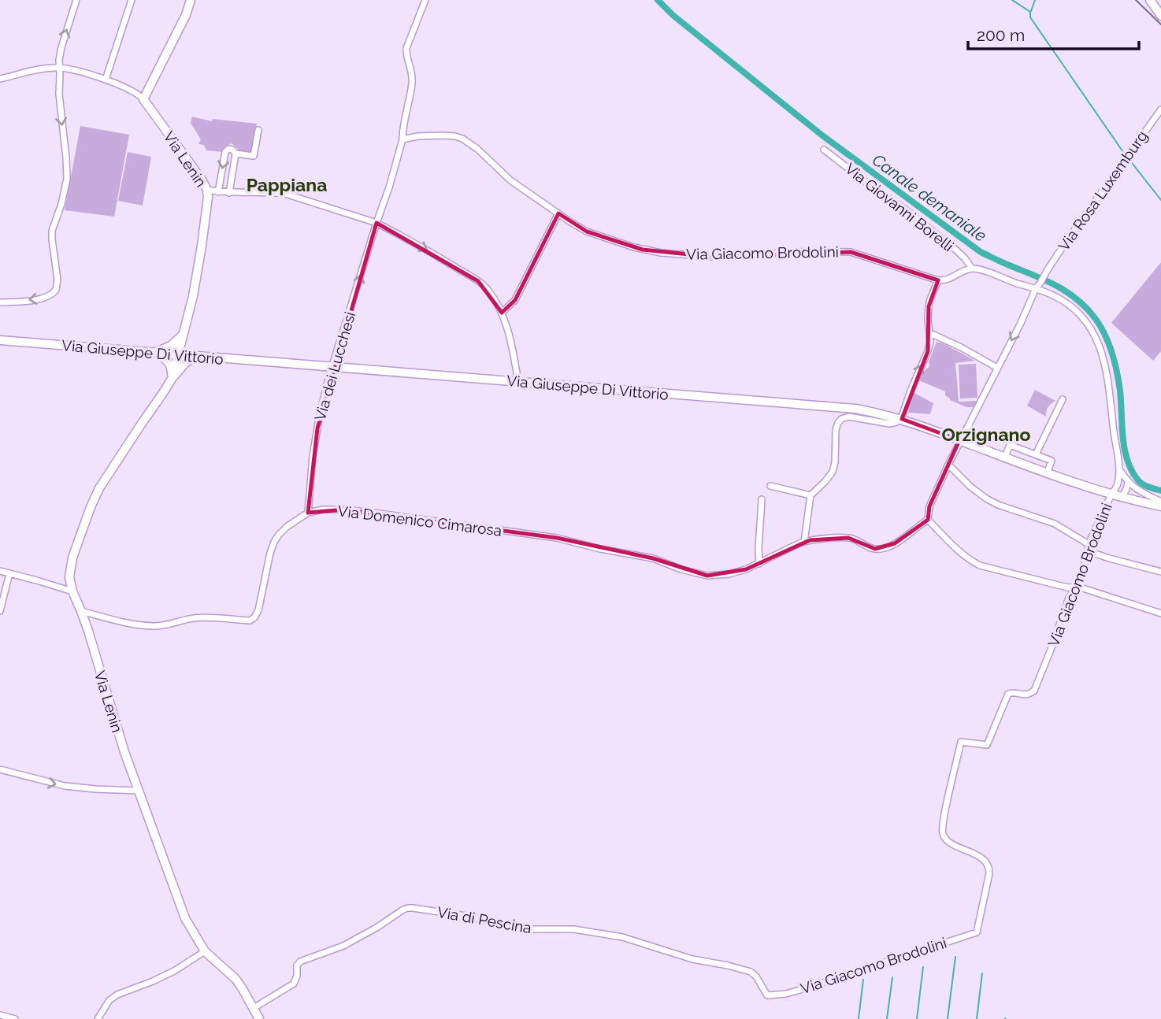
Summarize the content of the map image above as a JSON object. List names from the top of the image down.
{
  "streets": {
    "street": [
      "Via Lenin",
      "Via Rosa Luxemburg",
      "Via Giovanni Borelli",
      "Via Giacomo Brodolini",
      "Via Giuseppe Di Vittorio",
      "Via dei Lucchesi",
      "Via Domenico Cimarosa",
      "Via di Pescina"
    ]
  },
  "crossings": [
    ["Via Lenin", "Via Giuseppe Di Vittorio"],
    ["Via Lenin", "Via di Pescina"],
    ["Via Rosa Luxemburg", "Via Giacomo Brodolini"],
    ["Via Giovanni Borelli", "Via Giacomo Brodolini"],
    ["Via Giacomo Brodolini", "Via Giuseppe Di Vittorio"],
    ["Via Giacomo Brodolini", "Via di Pescina"],
    ["Via Giuseppe Di Vittorio", "Via dei Lucchesi"],
    ["Via dei Lucchesi", "Via Domenico Cimarosa"]
  ],
  "one_way": ["Via dei Lucchesi"],
  "districts": ["Pappiana", "Orzignano"],
  "water": ["Canale demaniale"],
  "scale_bar": "200 m"
}
